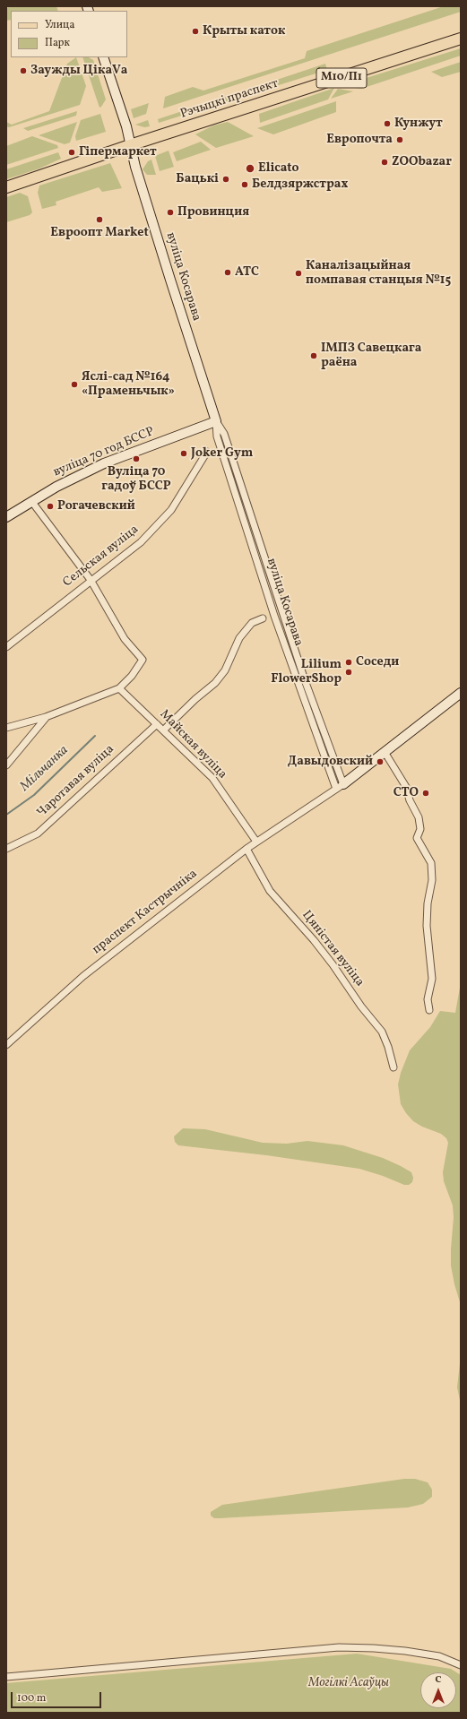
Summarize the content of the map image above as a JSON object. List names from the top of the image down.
{
  "streets": {
    "main road": [
      "М10/П1",
      "Рэчыцкі праспект",
      "вуліца Косарава",
      "вуліца 70 год БССР"
    ],
    "street": [
      "Сельская вуліца",
      "Майская вуліца",
      "Чаротавая вуліца",
      "праспект Кастрычніка",
      "Цяністая вуліца"
    ]
  },
  "crossings": [
    ["Рэчыцкі праспект", "вуліца Косарава"],
    ["вуліца Косарава", "вуліца 70 год БССР"],
    ["вуліца Косарава", "праспект Кастрычніка"],
    ["Майская вуліца", "Чаротавая вуліца"],
    ["Майская вуліца", "праспект Кастрычніка"],
    ["праспект Кастрычніка", "Цяністая вуліца"]
  ],
  "water": ["Мільчанка"],
  "parks": ["Могілкі Асаўцы"],
  "places": [
    "Крыты каток",
    "Заужды ЦікаVа",
    "Кунжут",
    "Европочта",
    "Гіпермаркет",
    "ZOObazar",
    "Elicato",
    "Бацькі",
    "Белдзяржстрах",
    "Провинция",
    "Евроопт Market",
    "АТС",
    "Каналізацыйная помпавая станцыя №15",
    "ІМПЗ Савецкага раёна",
    "Яслі-сад №164 «Праменьчык»",
    "Joker Gym",
    "Вуліца 70 гадоў БССР",
    "Рогачевский",
    "Соседи",
    "Lilium FlowerShop",
    "Давыдовский",
    "СТО"
  ],
  "legend": ["Улица", "Парк"],
  "scale_bar": "100 m",
  "north": "top"
}
